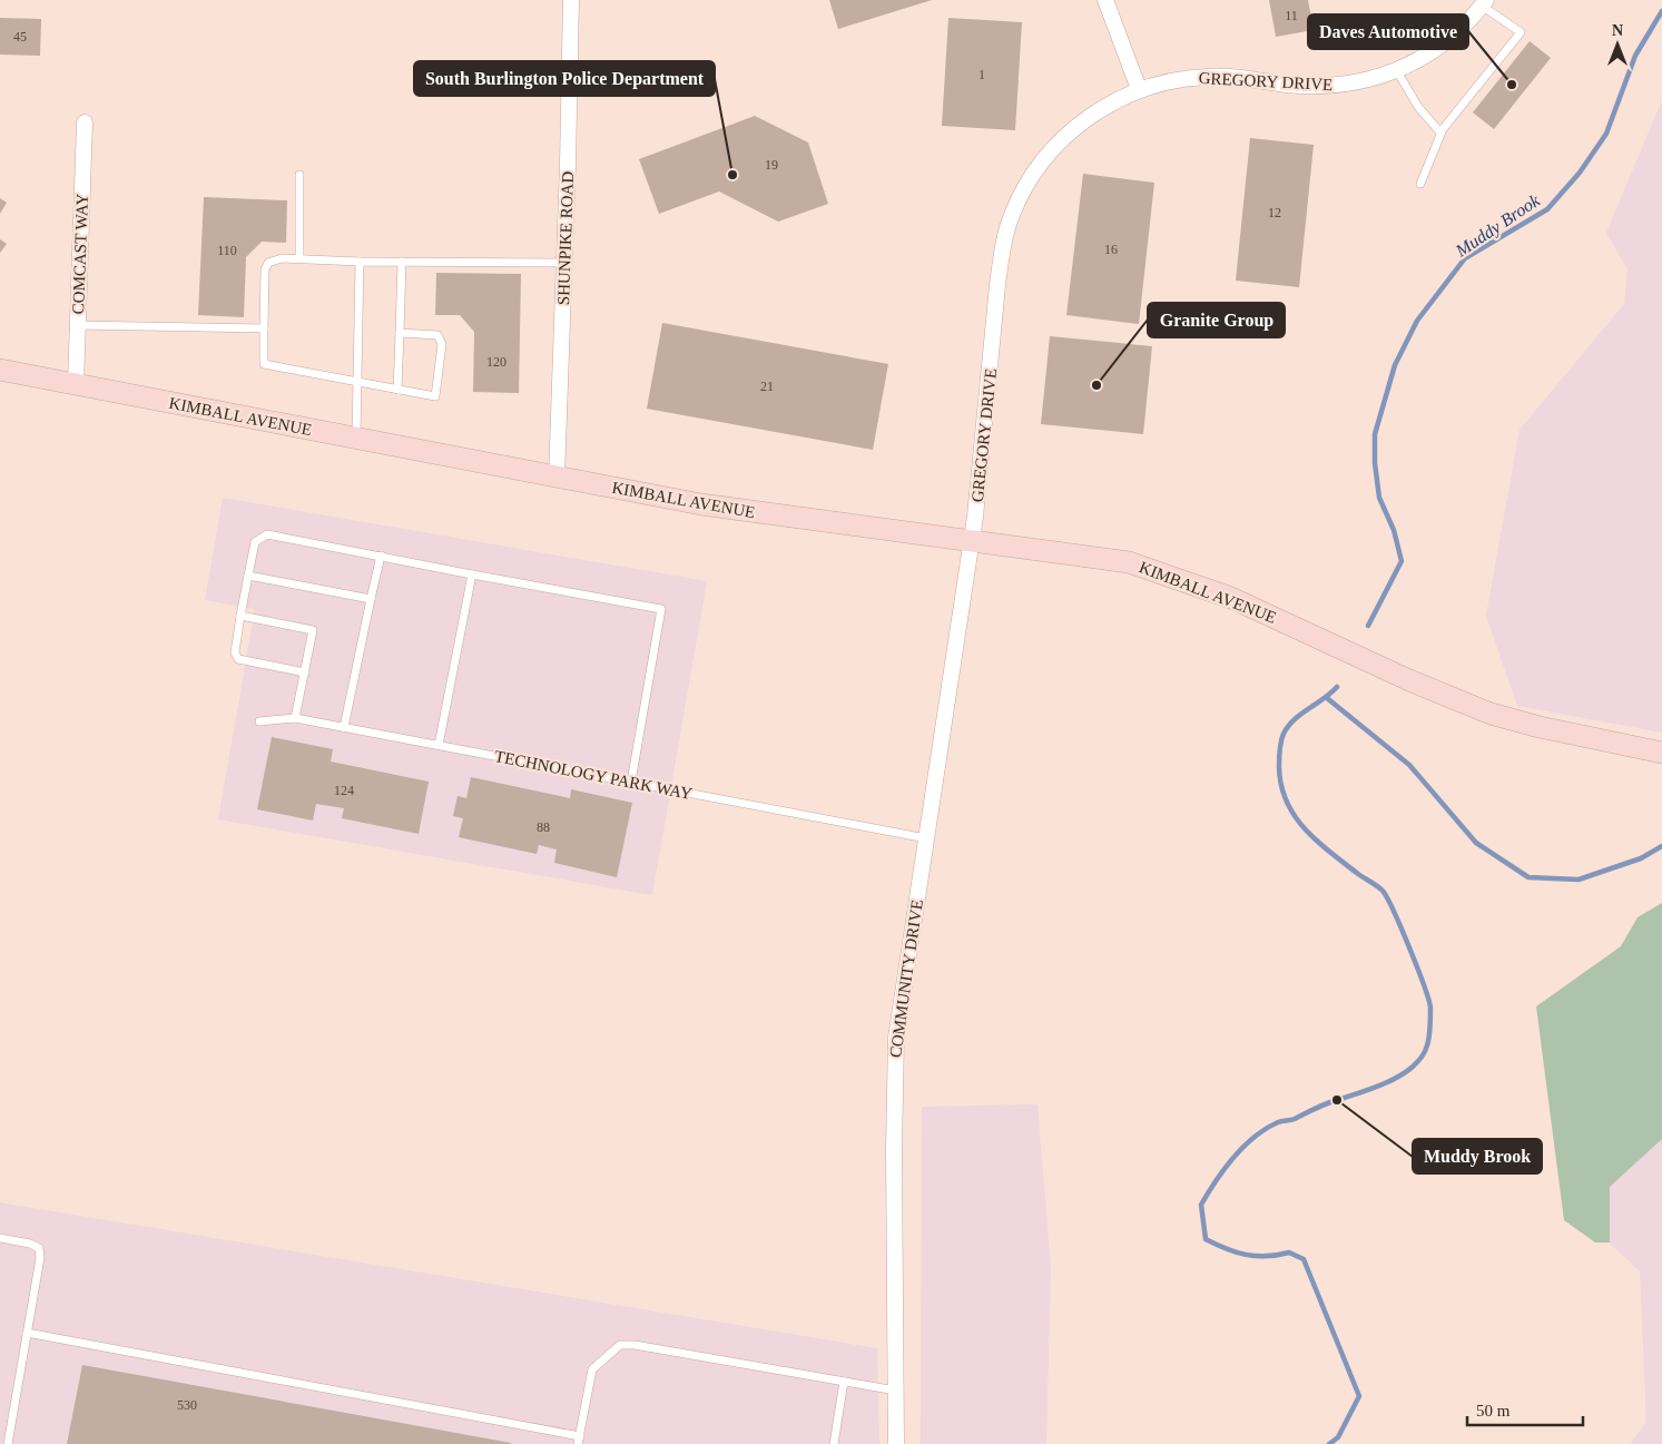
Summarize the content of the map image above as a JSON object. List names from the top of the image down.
{
  "streets": {
    "main road": ["KIMBALL AVENUE"],
    "street": [
      "GREGORY DRIVE",
      "SHUNPIKE ROAD",
      "COMCAST WAY",
      "COMMUNITY DRIVE"
    ],
    "lane": ["TECHNOLOGY PARK WAY"]
  },
  "crossings": [
    ["GREGORY DRIVE", "COMMUNITY DRIVE"],
    ["SHUNPIKE ROAD", "KIMBALL AVENUE"],
    ["COMCAST WAY", "KIMBALL AVENUE"],
    ["KIMBALL AVENUE", "COMMUNITY DRIVE"],
    ["TECHNOLOGY PARK WAY", "COMMUNITY DRIVE"]
  ],
  "water": ["Muddy Brook"],
  "places": [
    "Daves Automotive",
    "South Burlington Police Department",
    "Granite Group",
    "Muddy Brook"
  ],
  "house_numbers": [
    "11",
    "45",
    "1",
    "19",
    "12",
    "16",
    "110",
    "120",
    "21",
    "124",
    "88",
    "530"
  ],
  "scale_bar": "50 m",
  "north": "top"
}
